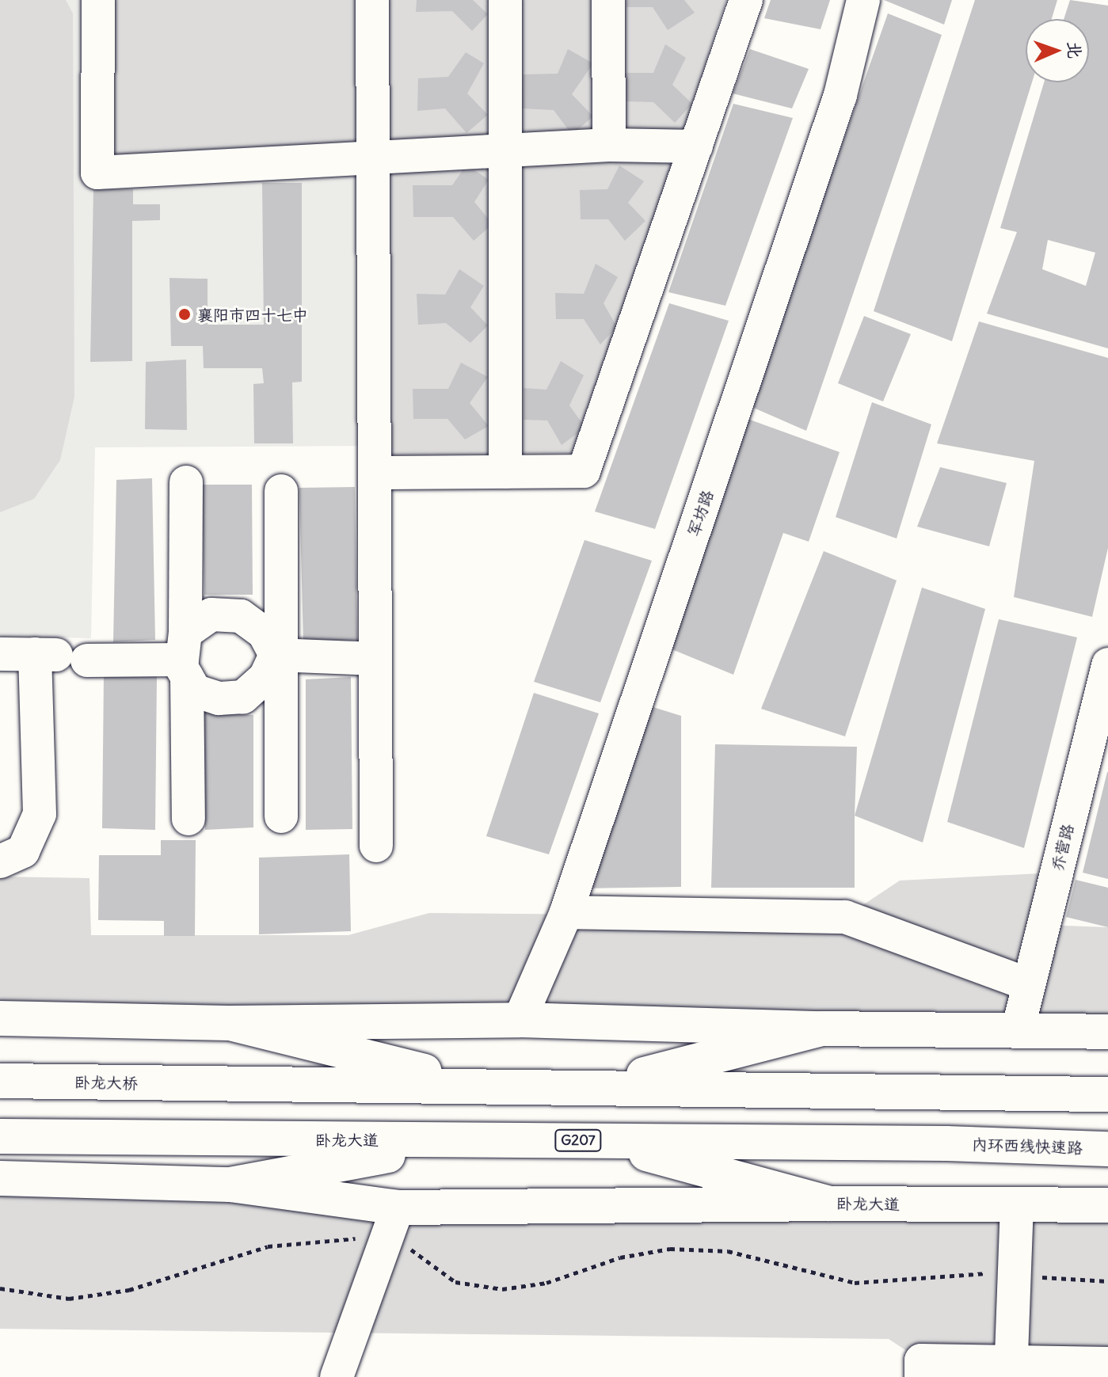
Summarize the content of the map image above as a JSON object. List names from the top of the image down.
{
  "streets": {
    "highway": [
      "卧龙大桥",
      "卧龙大道",
      "G207",
      "内环西线快速路"
    ],
    "street": ["军坊路", "乔营路"]
  },
  "crossings": [
    ["卧龙大道", "内环西线快速路"]
  ],
  "places": ["襄阳市四十七中"],
  "north": "right"
}
